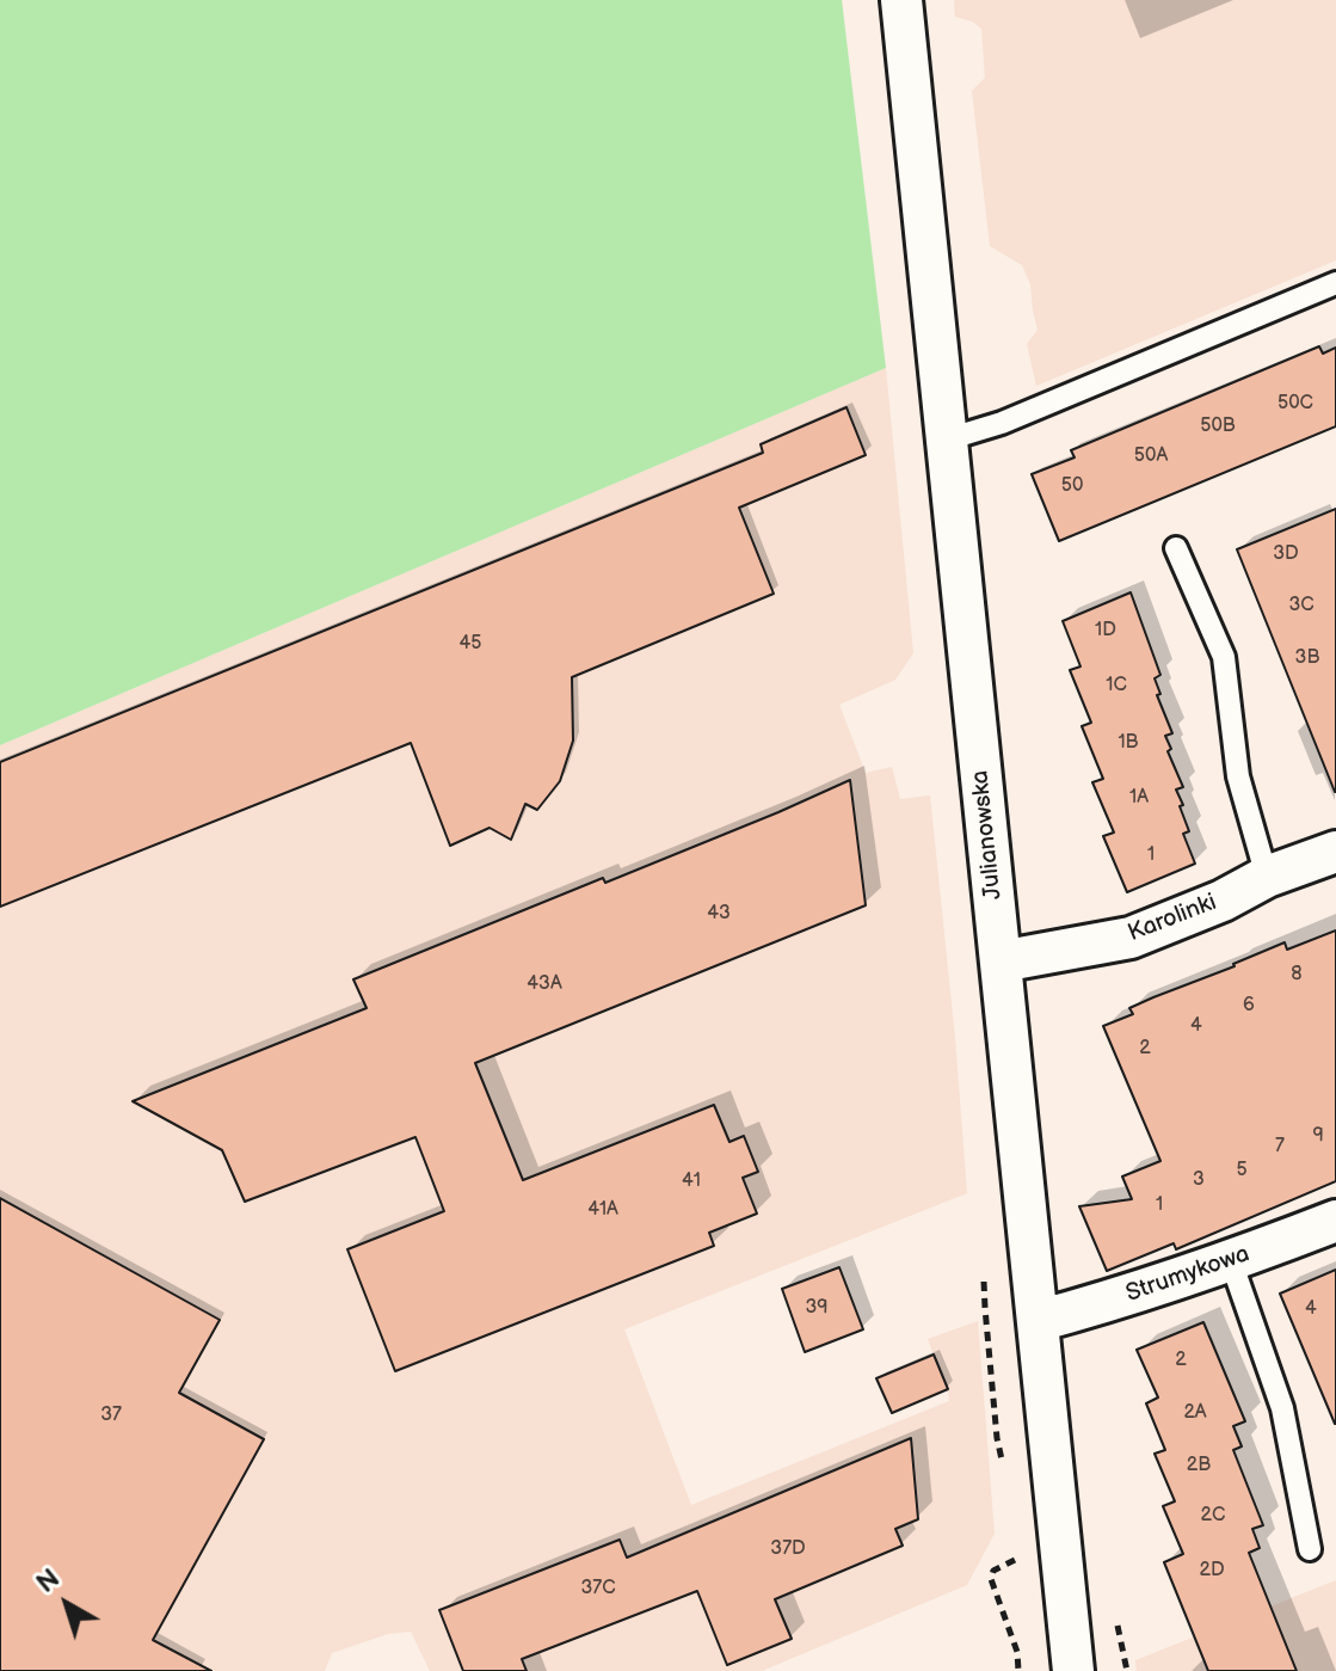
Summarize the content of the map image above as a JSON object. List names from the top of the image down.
{
  "streets": {
    "street": ["Julianowska", "Karolinki", "Strumykowa"]
  },
  "crossings": [
    ["Julianowska", "Karolinki"],
    ["Julianowska", "Strumykowa"]
  ],
  "house_numbers": [
    "50C",
    "50B",
    "50A",
    "50",
    "3D",
    "3C",
    "1D",
    "45",
    "3B",
    "1C",
    "1B",
    "1A",
    "1",
    "43",
    "8",
    "43A",
    "6",
    "4",
    "2",
    "9",
    "7",
    "5",
    "3",
    "41",
    "1",
    "41A",
    "39",
    "4",
    "2",
    "2A",
    "37",
    "2B",
    "2C",
    "37D",
    "2D",
    "37C"
  ],
  "north": "top left"
}
